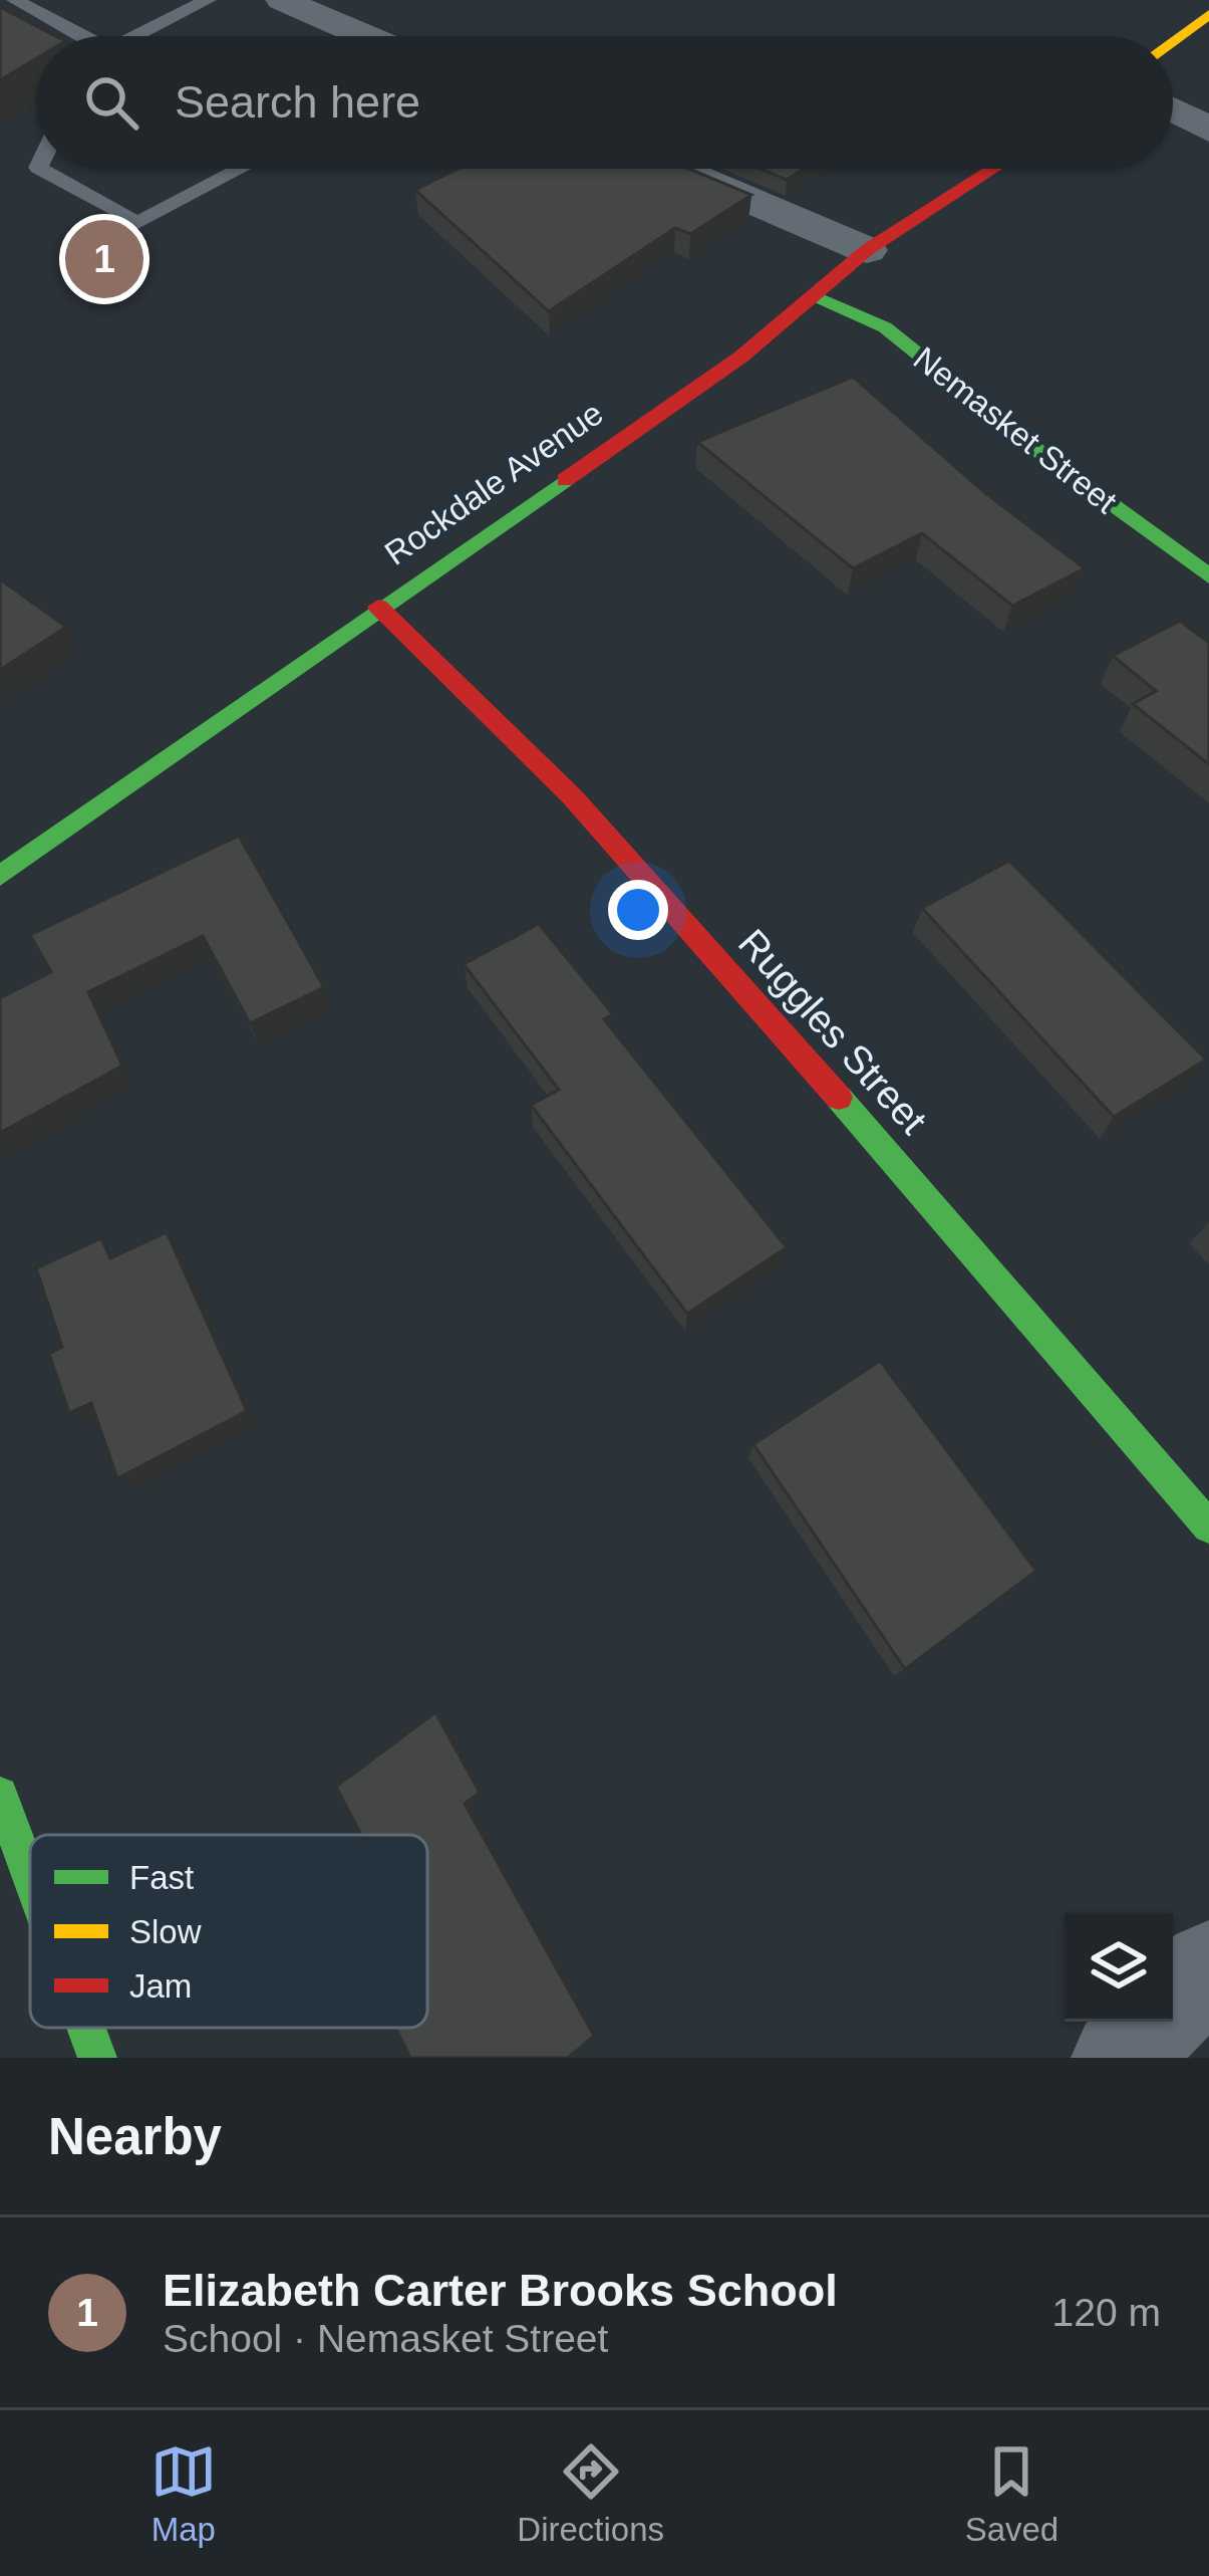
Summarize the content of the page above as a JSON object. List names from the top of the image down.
{
  "streets": {
    "street": ["Nemasket Street", "Rockdale Avenue", "Ruggles Street"]
  },
  "crossings": [
    ["Nemasket Street", "Rockdale Avenue"],
    ["Rockdale Avenue", "Ruggles Street"]
  ],
  "legend": ["Fast", "Slow", "Jam"],
  "page": {
    "search": "Search here",
    "pins": "1",
    "heading": "Nearby",
    "list": [
      {
        "mark": "1",
        "name": "Elizabeth Carter Brooks School",
        "note": "School · Nemasket Street",
        "value": "120 m"
      }
    ],
    "nav": ["Map", "Directions", "Saved"]
  }
}
